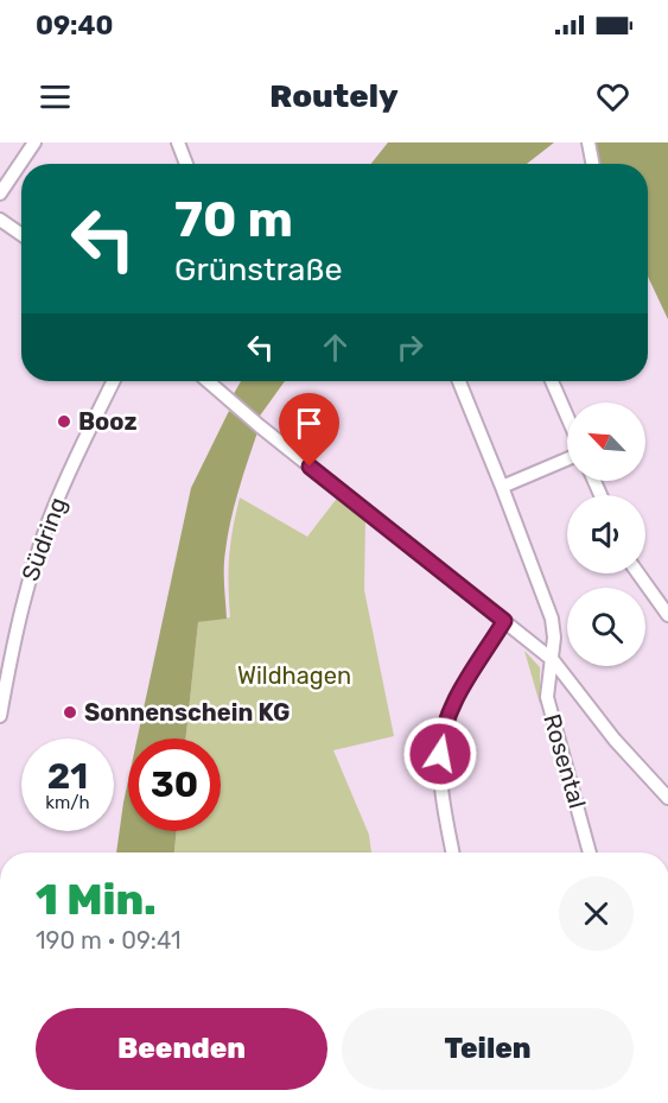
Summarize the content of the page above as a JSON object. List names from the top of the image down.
{
  "streets": {
    "street": ["Südring", "Rosental"]
  },
  "parks": ["Wildhagen"],
  "places": ["Booz", "Sonnenschein KG"],
  "north": "top left",
  "page": {
    "status": "09:40",
    "header": "Routely",
    "turn": ["70 m", "Grünstraße"],
    "speed": "21 km/h",
    "limit": "30",
    "heading": ["1 Min.", "190 m · 09:41"],
    "buttons": ["Beenden", "Teilen"]
  }
}
